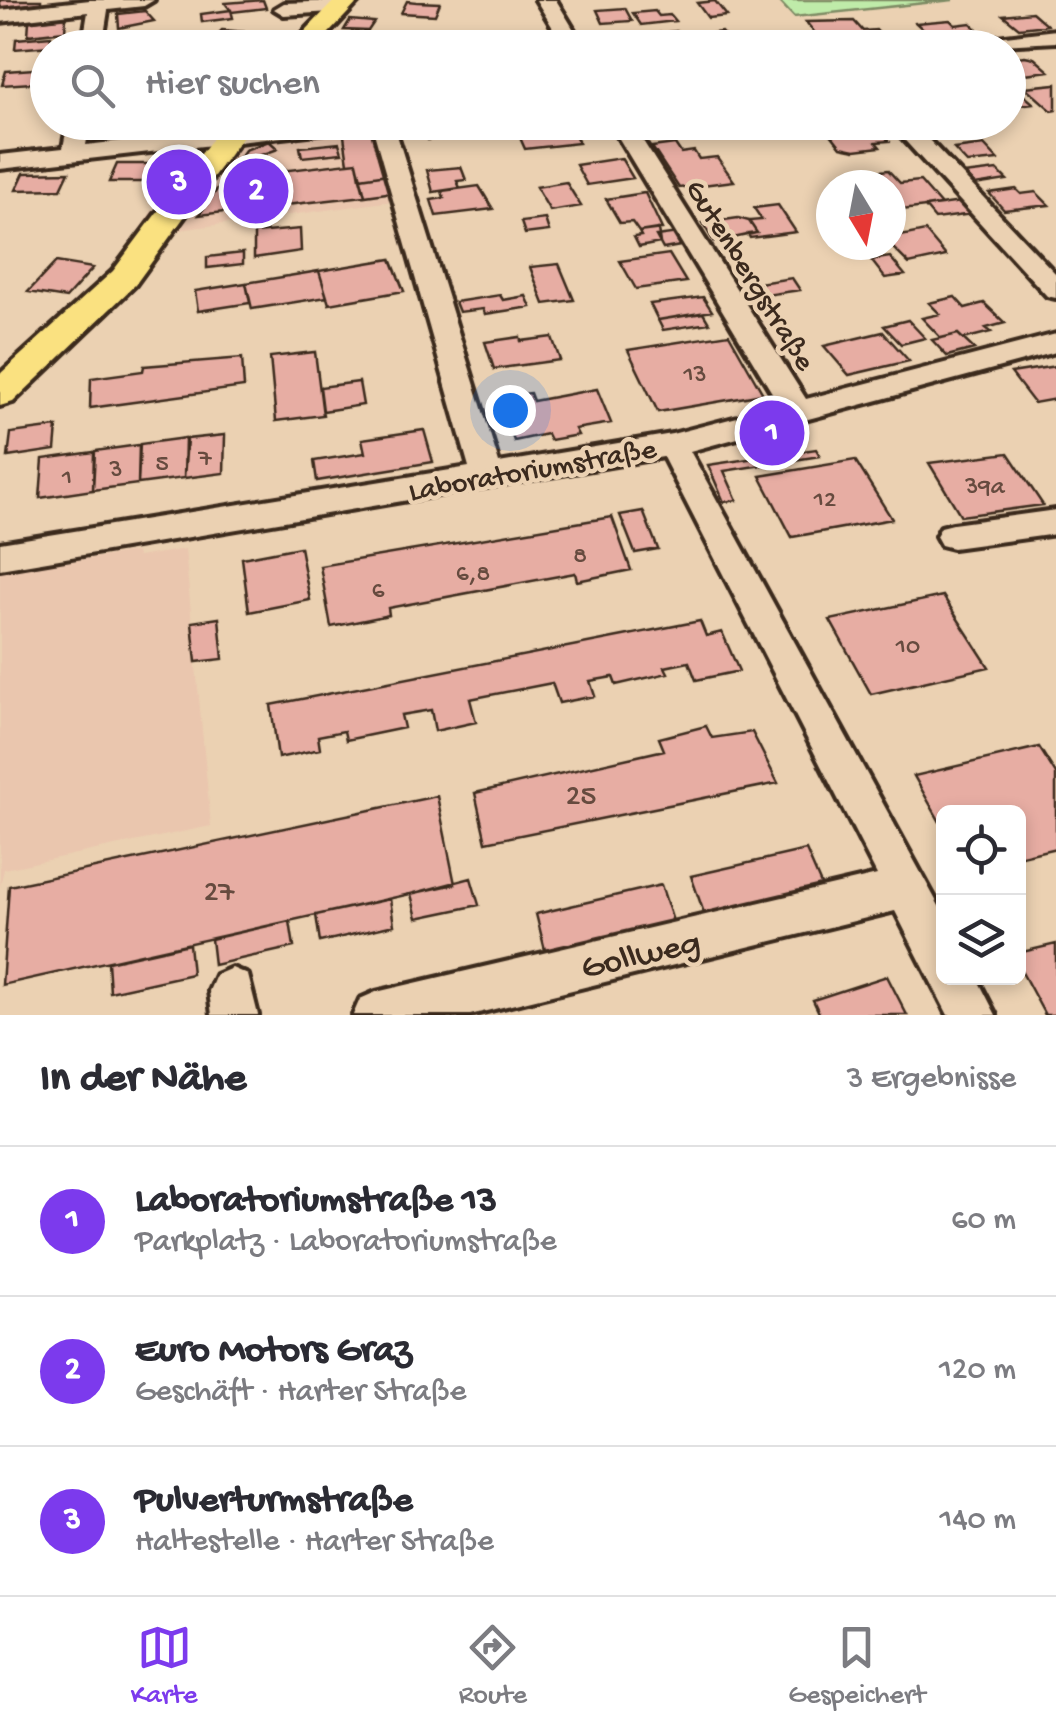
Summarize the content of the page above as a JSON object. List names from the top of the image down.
{
  "streets": {
    "street": ["Gutenbergstraße", "Laboratoriumstraße", "Gollweg"]
  },
  "crossings": [
    ["Gutenbergstraße", "Laboratoriumstraße"]
  ],
  "house_numbers": [
    "13",
    "7",
    "5",
    "3",
    "1",
    "39a",
    "12",
    "8",
    "6,8",
    "6",
    "10",
    "25",
    "27"
  ],
  "north": "bottom",
  "page": {
    "search": "Hier suchen",
    "pins": ["3", "2", "1"],
    "heading": ["In der Nähe", "3 Ergebnisse"],
    "list": [
      {
        "mark": "1",
        "name": "Laboratoriumstraße 13",
        "note": "Parkplatz · Laboratoriumstraße",
        "value": "60 m"
      },
      {
        "mark": "2",
        "name": "Euro Motors Graz",
        "note": "Geschäft · Harter Straße",
        "value": "120 m"
      },
      {
        "mark": "3",
        "name": "Pulverturmstraße",
        "note": "Haltestelle · Harter Straße",
        "value": "140 m"
      }
    ],
    "nav": ["Karte", "Route", "Gespeichert"]
  }
}
